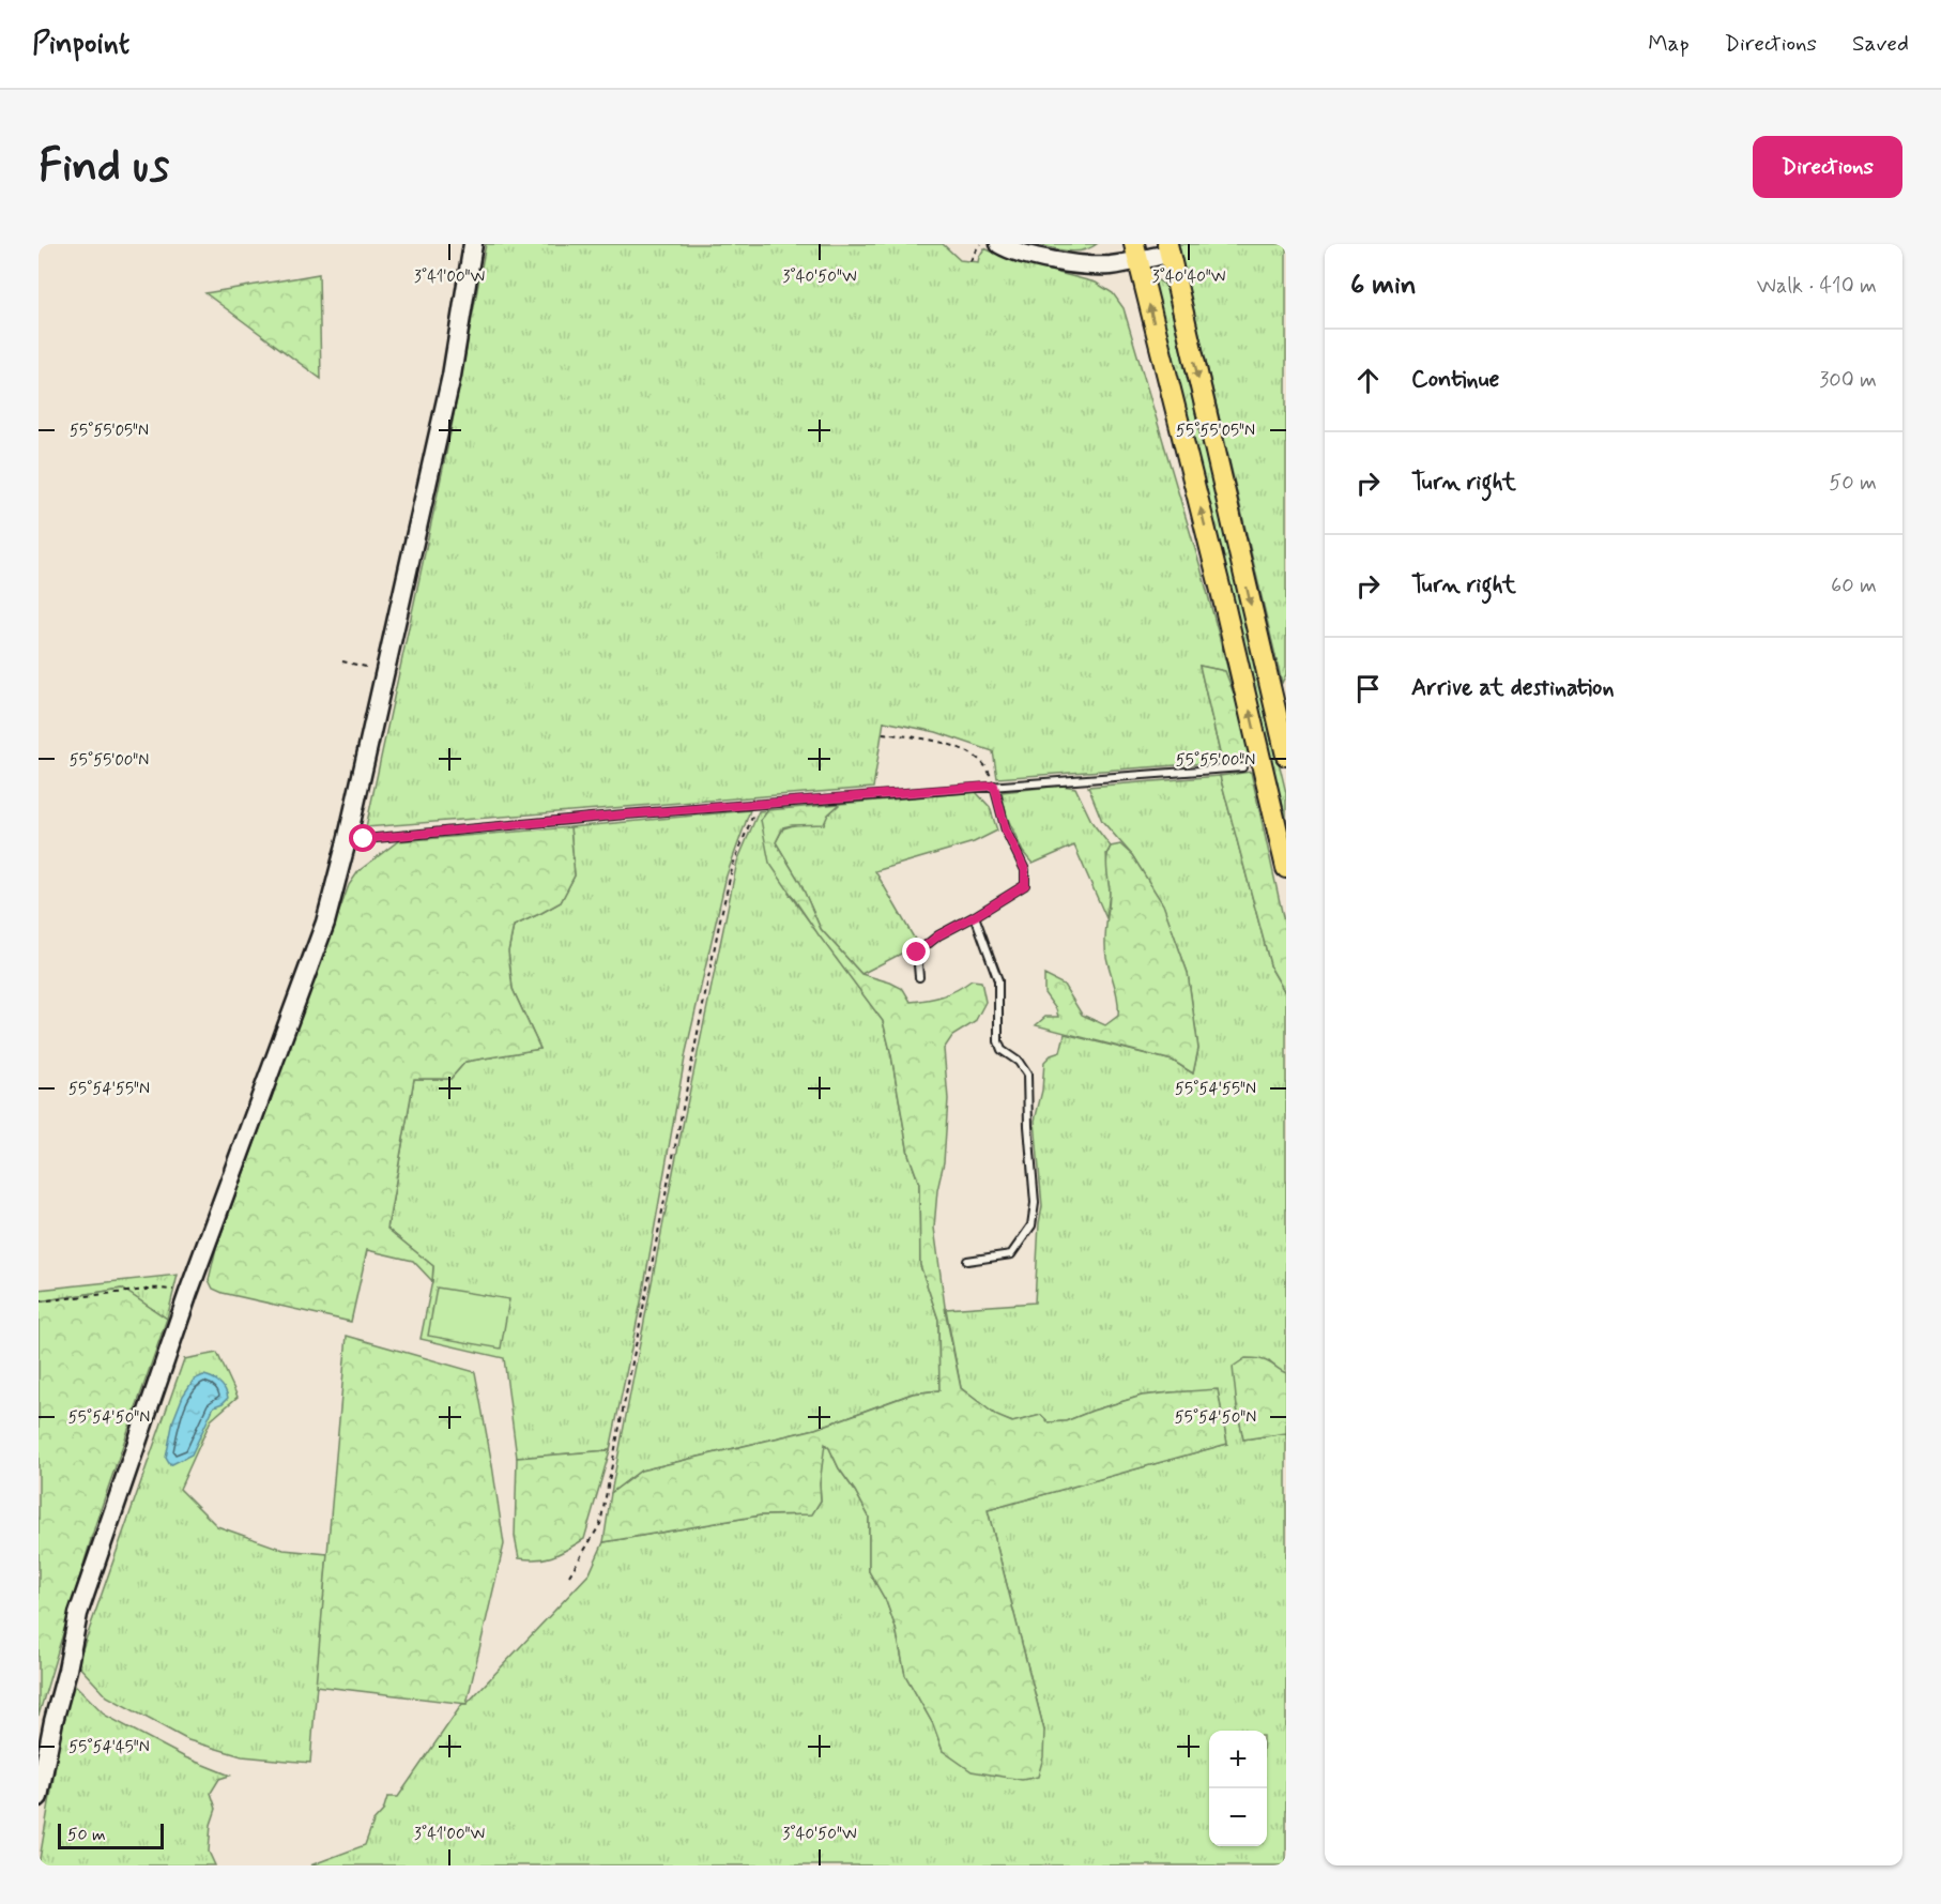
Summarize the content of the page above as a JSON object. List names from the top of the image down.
{
  "scale_bar": "50 m",
  "page": {
    "header": "Pinpoint",
    "nav": ["Map", "Directions", "Saved"],
    "buttons": "Directions",
    "title": "Find us",
    "heading": ["6 min", "Walk · 410 m"],
    "list": [
      ["Continue", "300 m"],
      ["Turn right", "50 m"],
      ["Turn right", "60 m"],
      "Arrive at destination"
    ],
    "map_buttons": ["+", "−"],
    "scale": "50 m"
  },
  "coordinates": [
    "3°41'00\"W",
    "3°40'50\"W",
    "3°40'40\"W",
    "55°55'05\"N",
    "55°55'00\"N",
    "55°54'55\"N",
    "55°54'50\"N",
    "55°54'45\"N"
  ]
}
